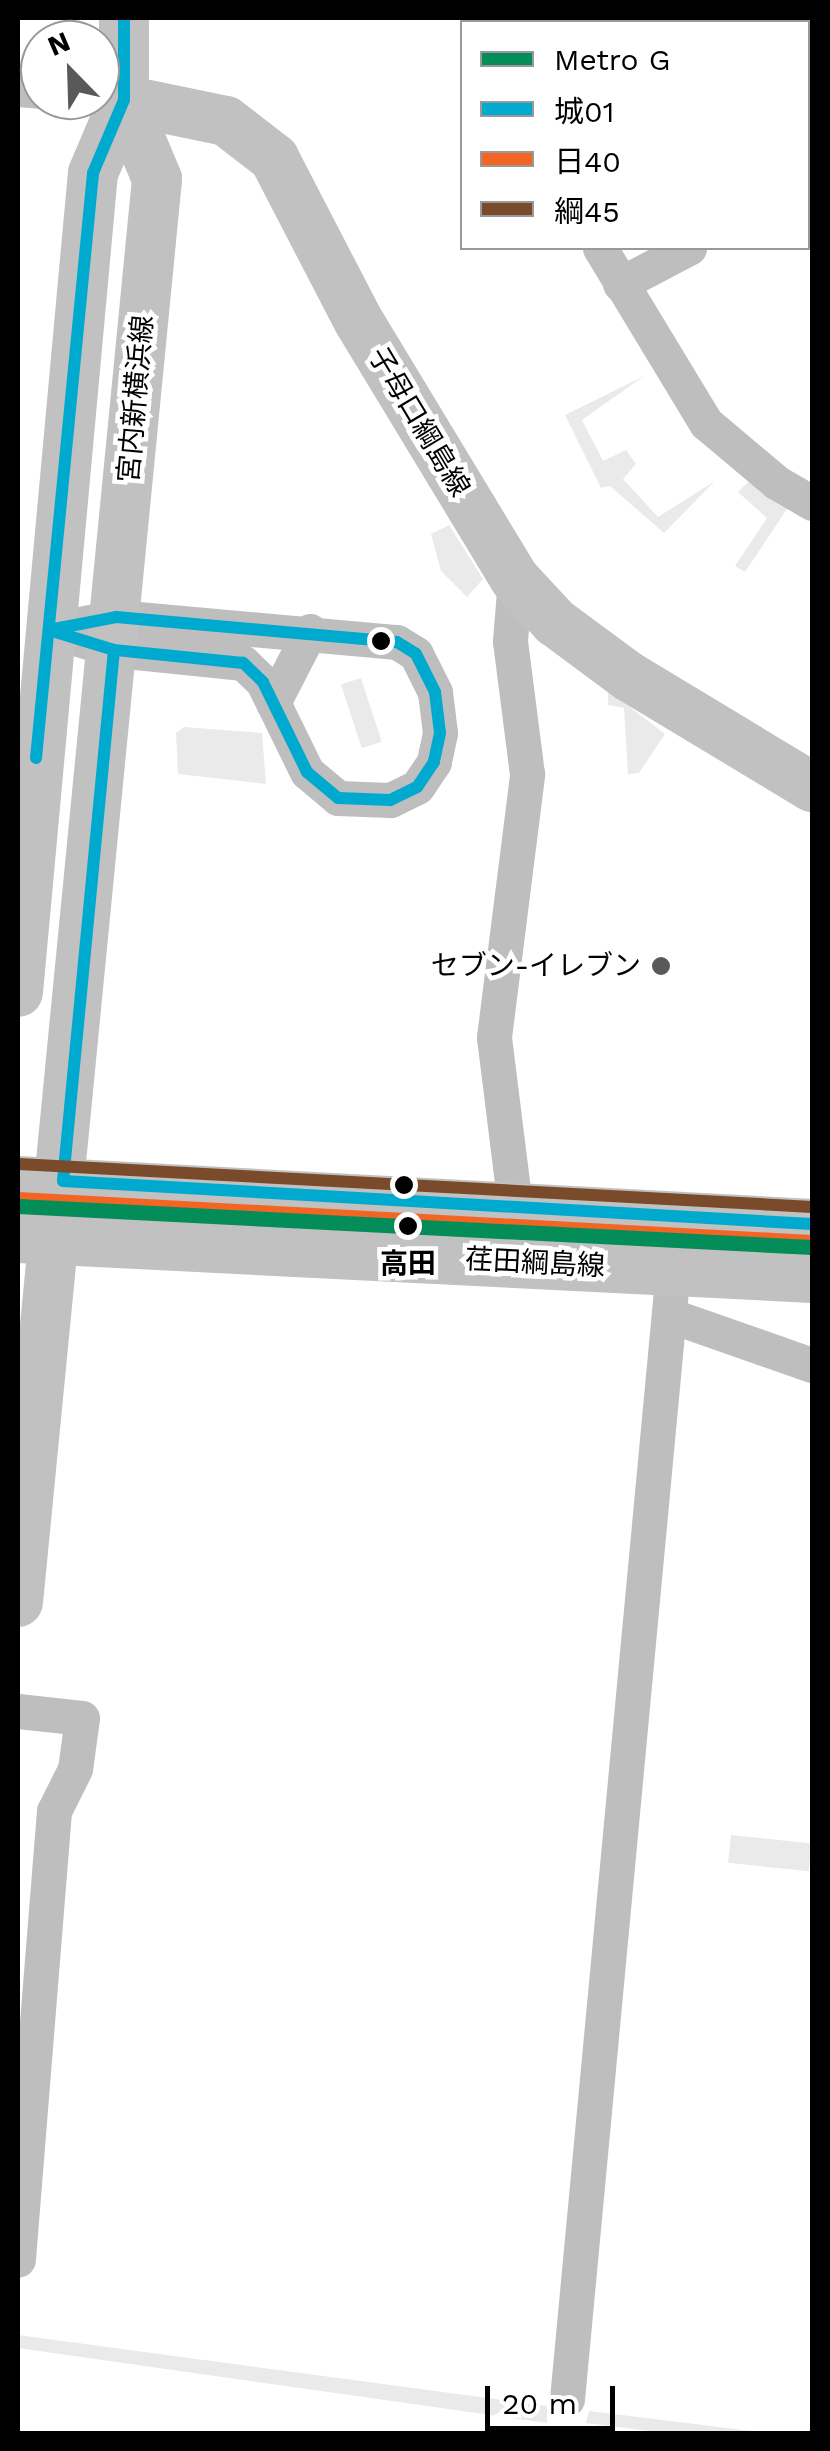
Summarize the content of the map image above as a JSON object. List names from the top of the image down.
{
  "streets": {
    "main road": ["宮内新横浜線", "子母口綱島線", "荏田綱島線"]
  },
  "crossings": [
    ["宮内新横浜線", "荏田綱島線"]
  ],
  "places": ["セブン-イレブン", "高田"],
  "lines": [
    "transit line 城01",
    "transit line 綱45",
    "transit line 日40",
    "metro line G"
  ],
  "legend": [
    "Metro G",
    "城01",
    "日40",
    "綱45"
  ],
  "scale_bar": "20 m",
  "north": "top left"
}
